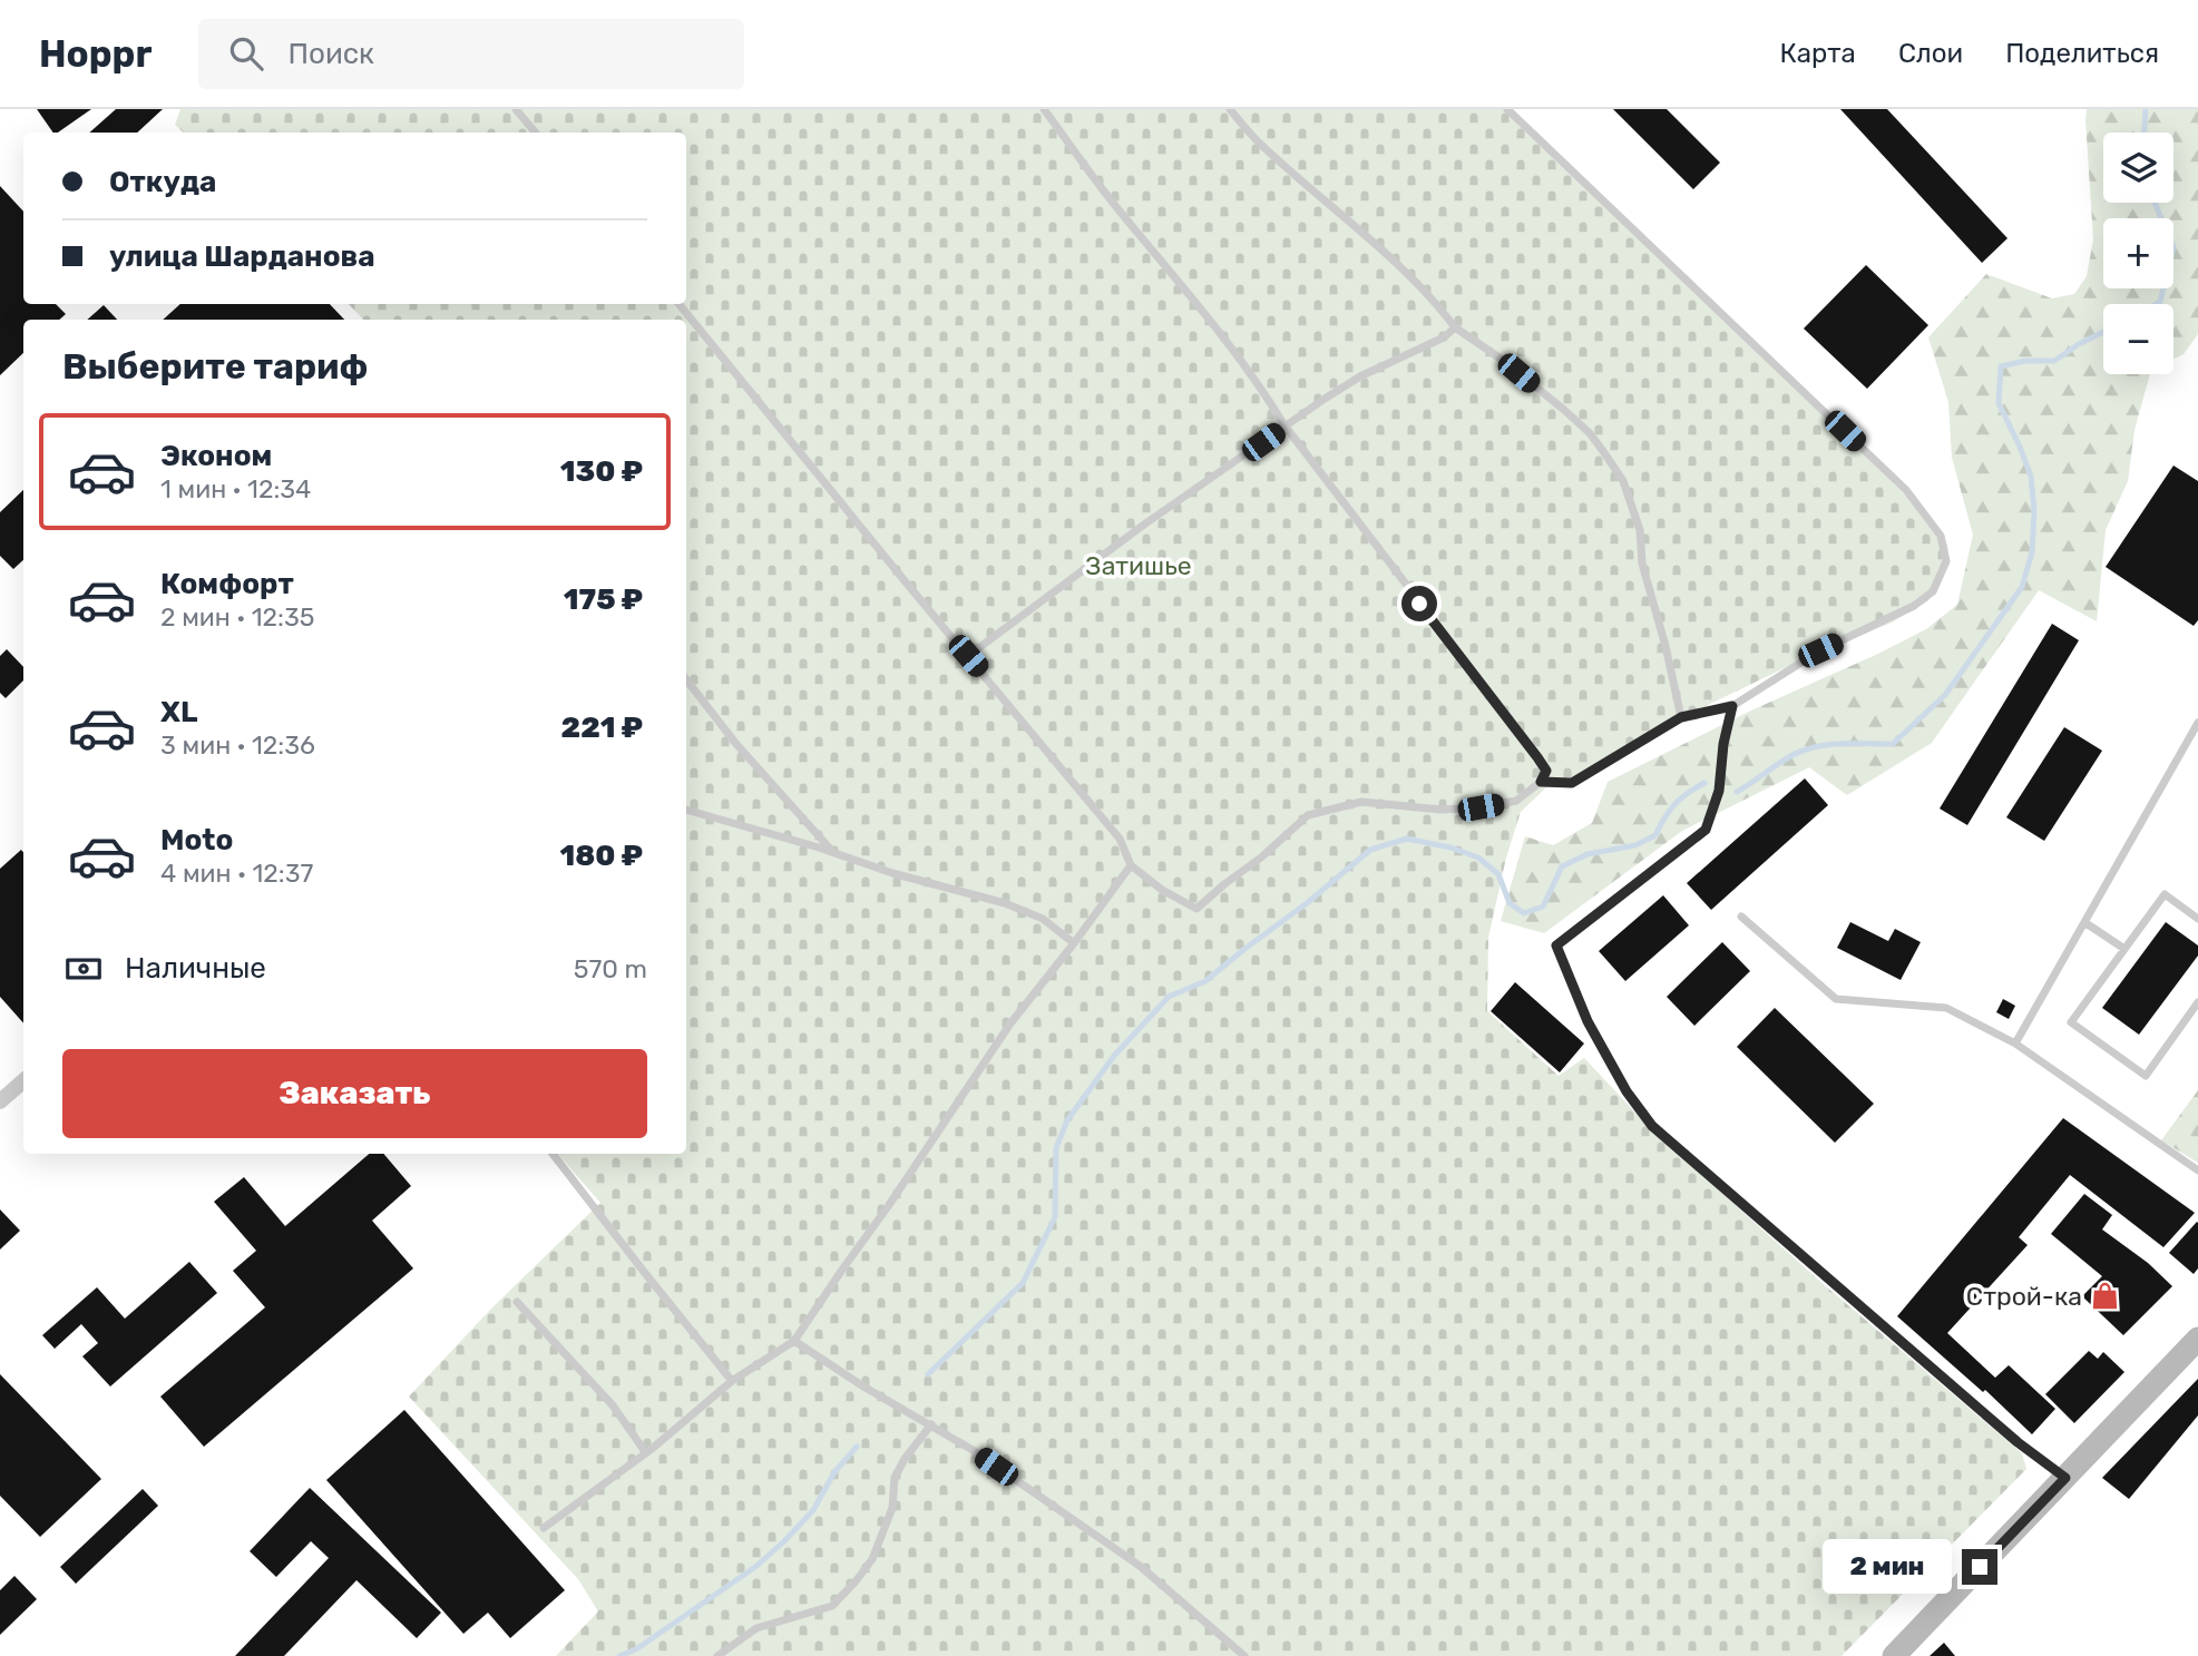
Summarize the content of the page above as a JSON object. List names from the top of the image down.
{
  "parks": ["Затишье"],
  "places": {
    "shop": ["Строй-ка"]
  },
  "page": {
    "header": "Hoppr",
    "search": "Поиск",
    "nav": ["Карта", "Слои", "Поделиться"],
    "map_buttons": ["+", "−"],
    "banner": ["Откуда", "улица Шарданова"],
    "heading": "Выберите тариф",
    "list": [
      {
        "name": "Эконом",
        "note": "1 мин · 12:34",
        "value": "130 ₽"
      },
      {
        "name": "Комфорт",
        "note": "2 мин · 12:35",
        "value": "175 ₽"
      },
      {
        "name": "XL",
        "note": "3 мин · 12:36",
        "value": "221 ₽"
      },
      {
        "name": "Moto",
        "note": "4 мин · 12:37",
        "value": "180 ₽"
      }
    ],
    "pay": ["Наличные", "570 m"],
    "buttons": "Заказать",
    "bubble": "2 мин"
  }
}
